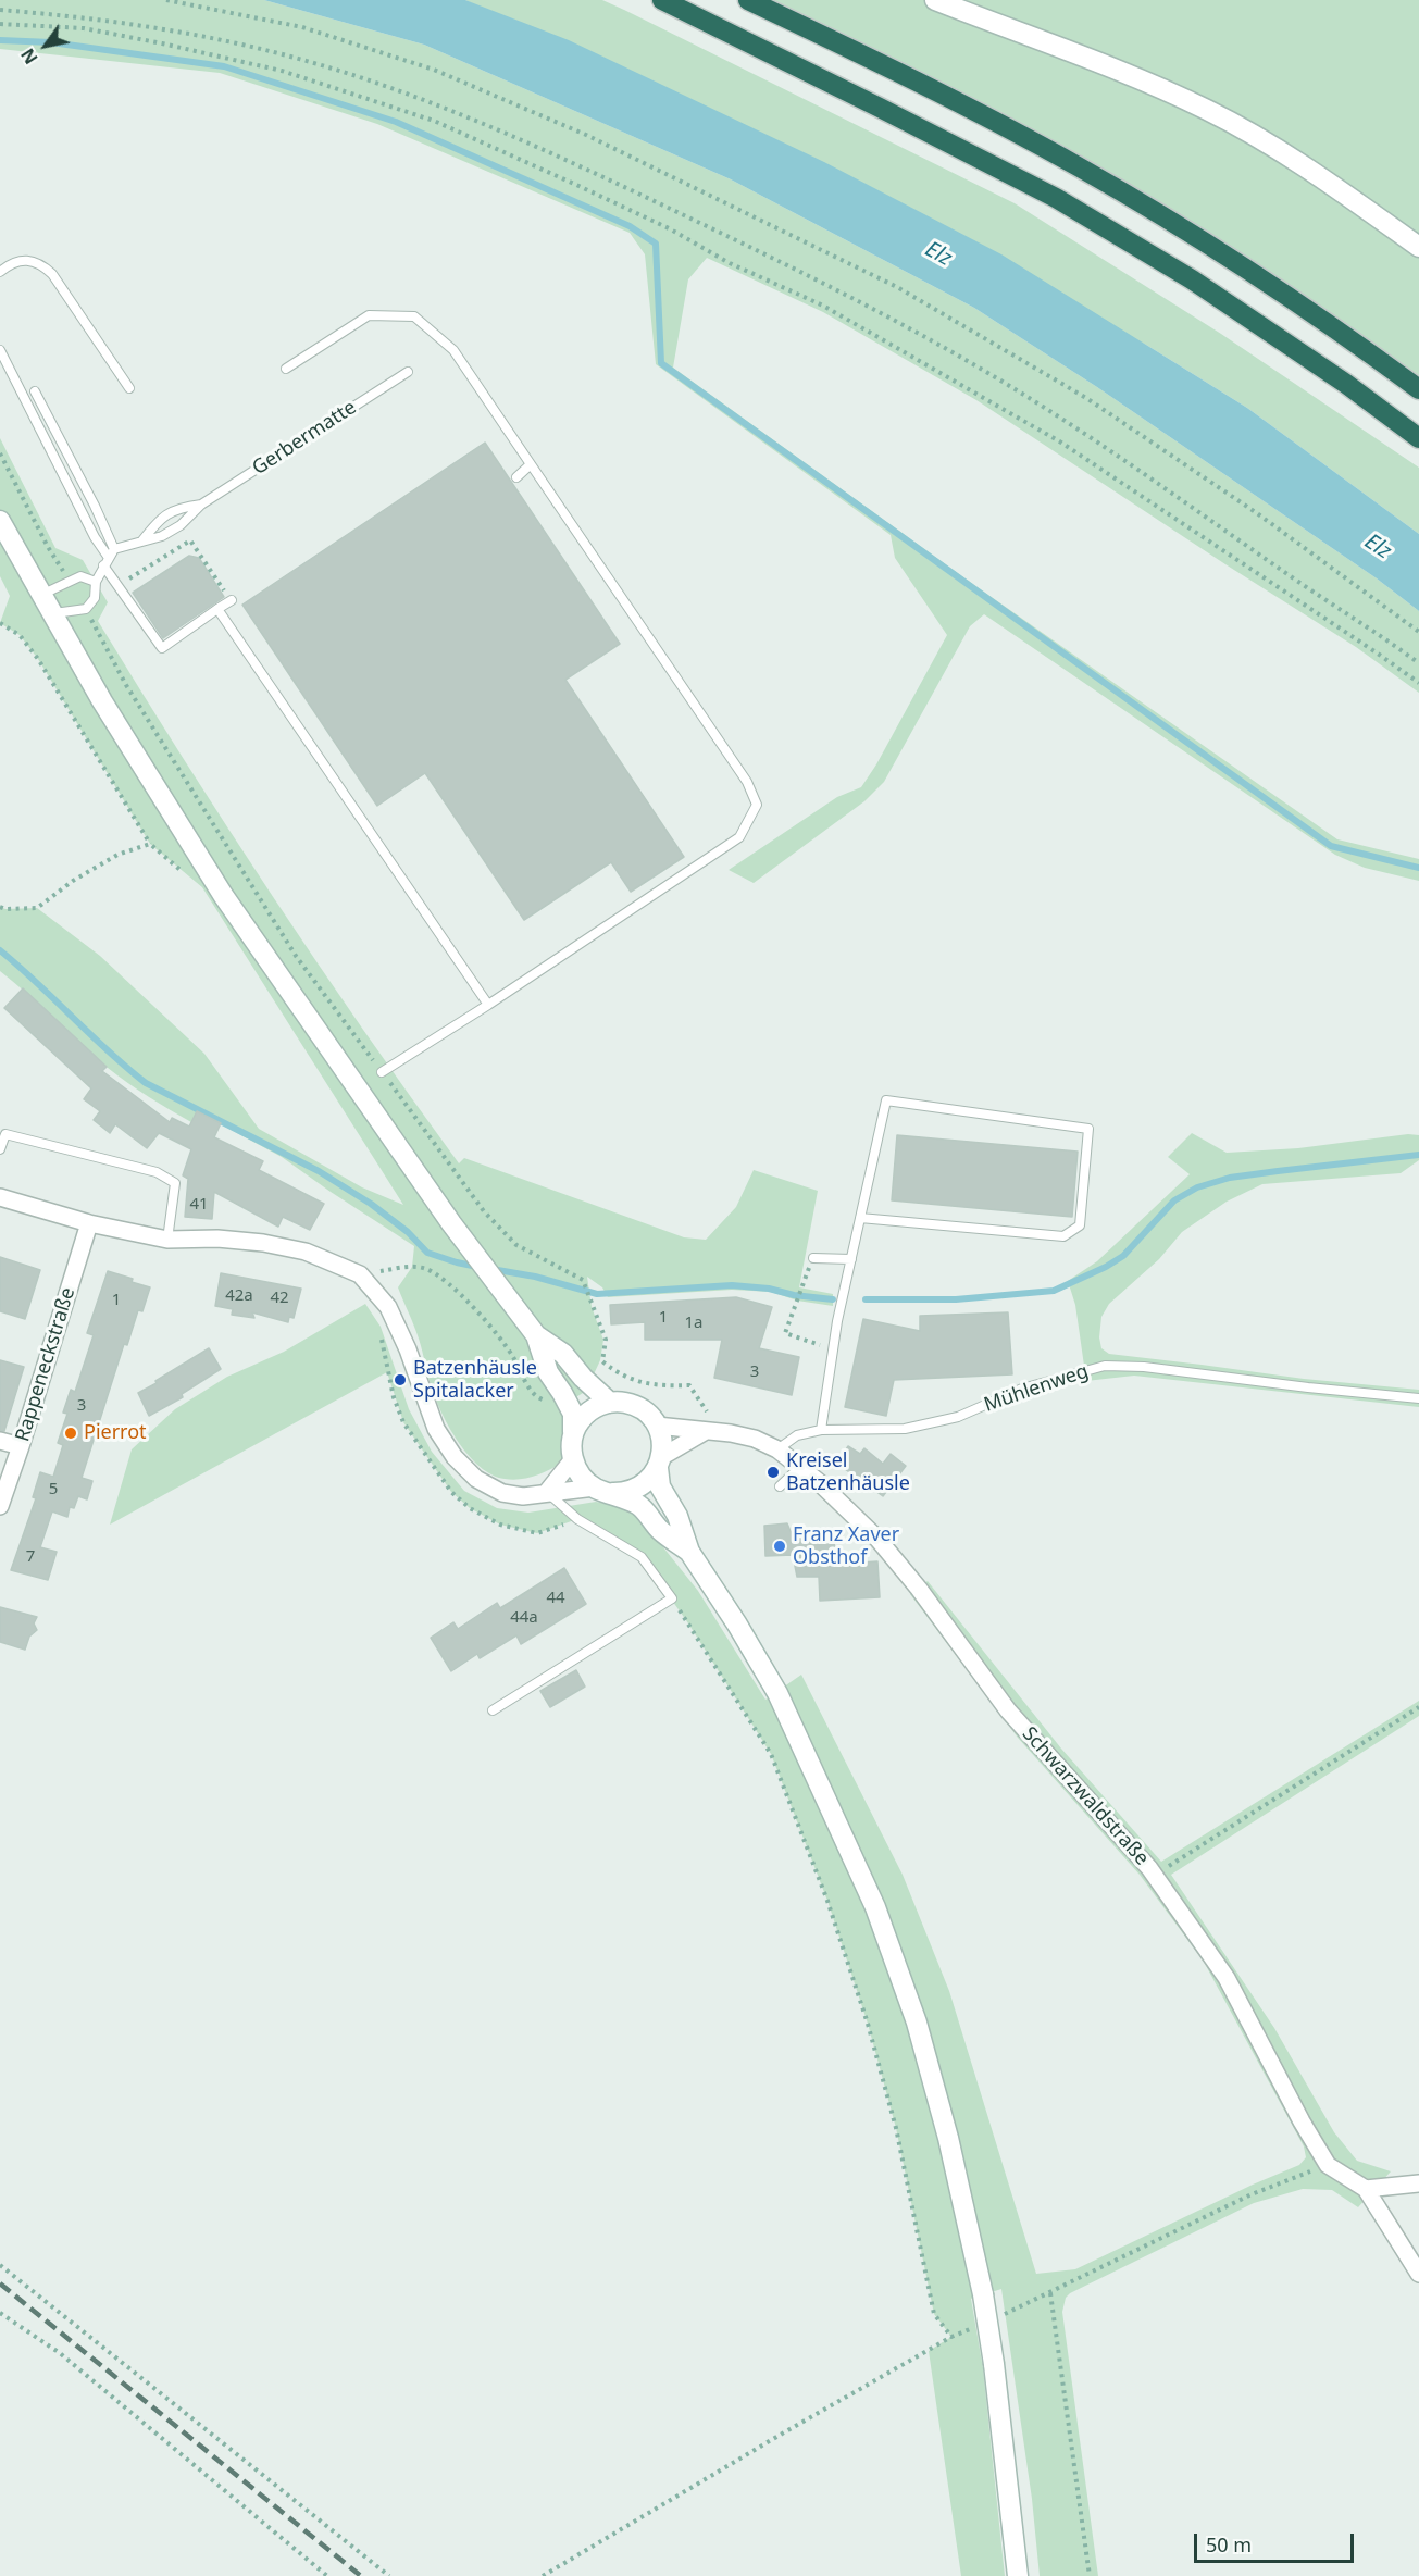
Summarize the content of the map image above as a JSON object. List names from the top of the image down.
{
  "streets": {
    "street": ["Rappeneckstraße", "Schwarzwaldstraße"],
    "lane": ["Gerbermatte", "Mühlenweg"]
  },
  "crossings": [
    ["Mühlenweg", "Schwarzwaldstraße"]
  ],
  "water": ["Elz"],
  "places": [
    "Batzenhäusle Spitalacker",
    "Pierrot",
    "Kreisel Batzenhäusle",
    "Franz Xaver Obsthof"
  ],
  "house_numbers": [
    "41",
    "42a",
    "42",
    "1",
    "1",
    "1a",
    "3",
    "3",
    "5",
    "7",
    "44",
    "44a"
  ],
  "scale_bar": "50 m",
  "north": "bottom left"
}
